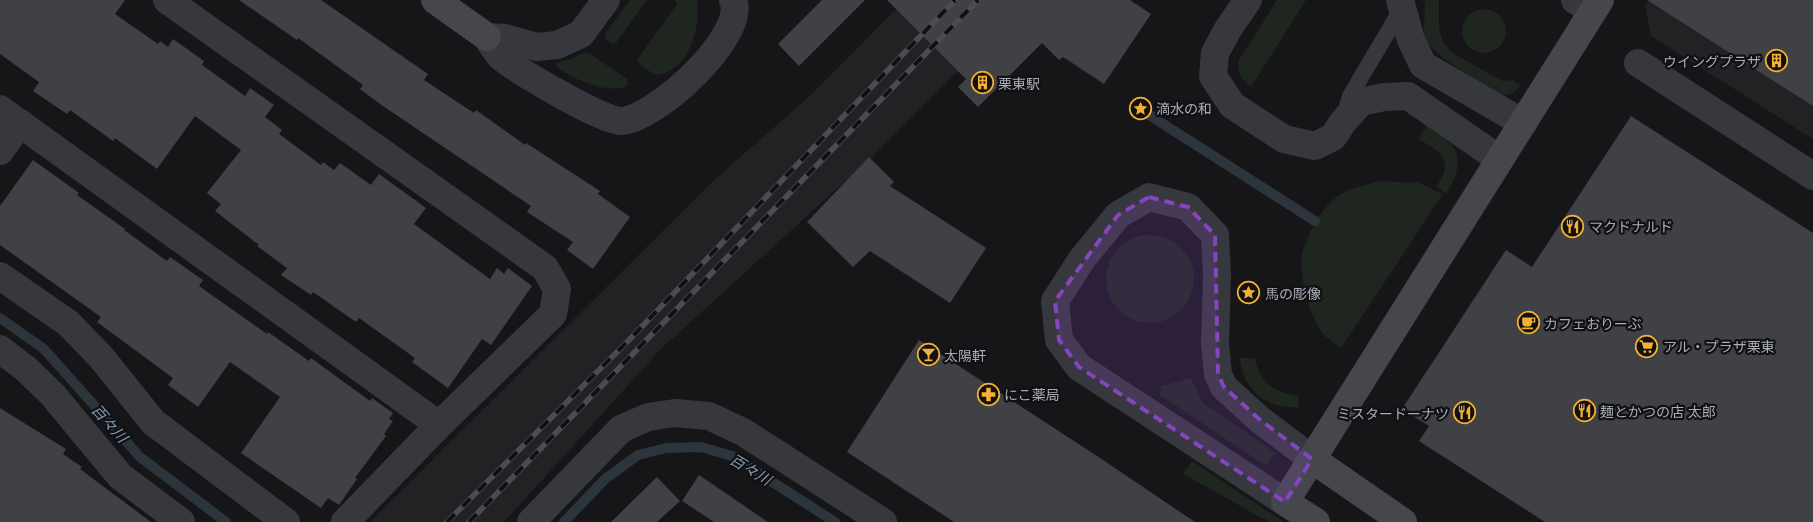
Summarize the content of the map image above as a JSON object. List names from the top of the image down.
{
  "water": ["百々川"],
  "places": {
    "building": ["ウイングプラザ", "栗東駅"],
    "place": ["滴水の和", "馬の彫像"],
    "restaurant": ["マクドナルド", "麺とかつの店 太郎", "ミスタードーナツ"],
    "cafe": ["カフェおりーぶ"],
    "supermarket": ["アル・プラザ栗東"],
    "bar": ["太陽軒"],
    "pharmacy": ["にこ薬局"]
  }
}
